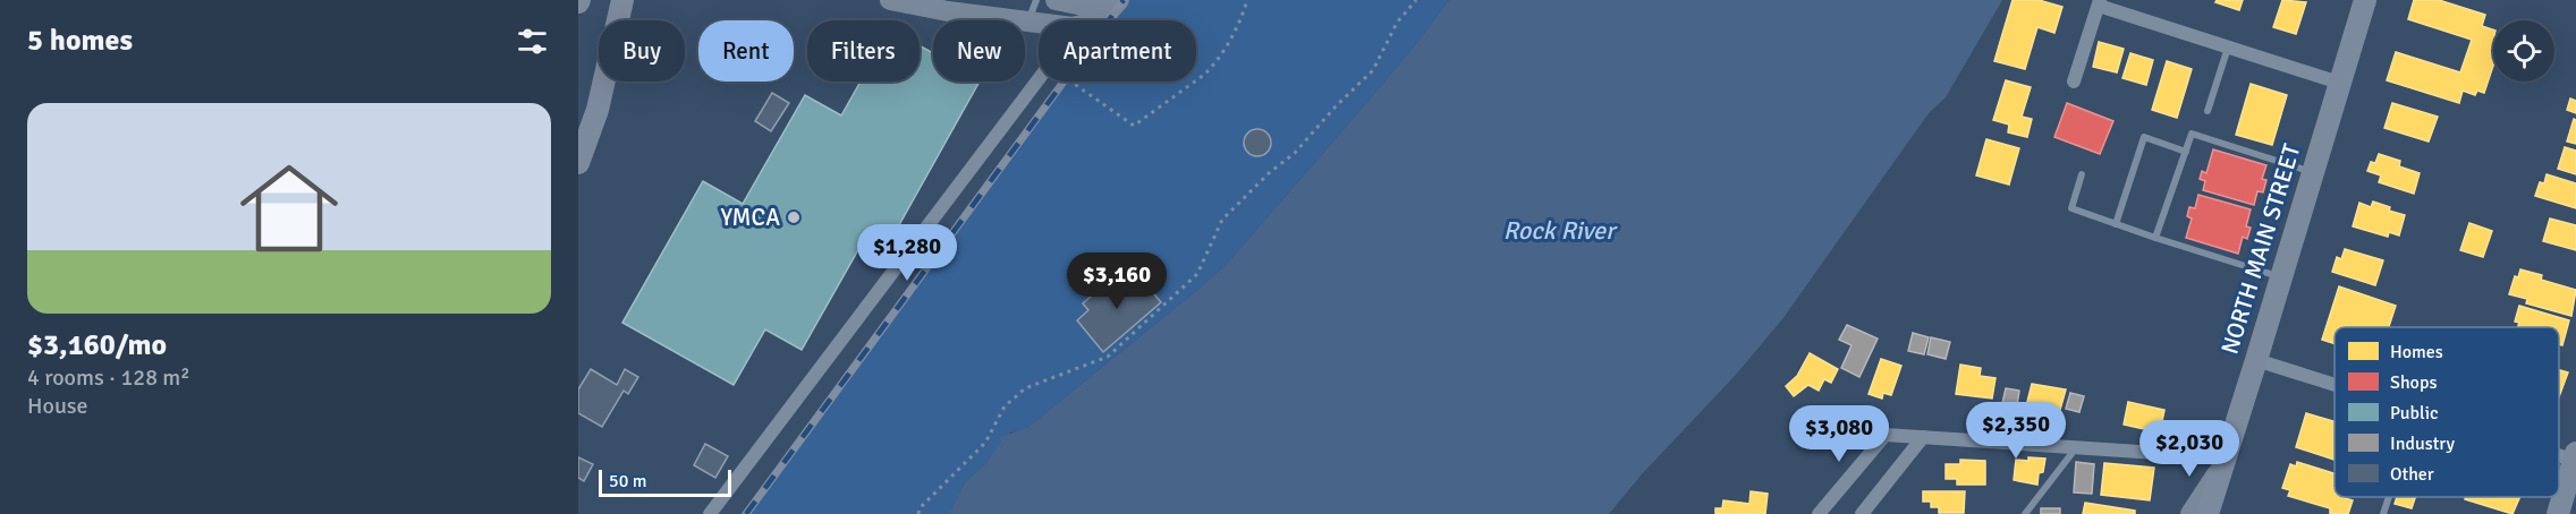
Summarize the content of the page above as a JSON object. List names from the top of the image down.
{
  "streets": {
    "main road": ["NORTH MAIN STREET"]
  },
  "water": ["Rock River"],
  "places": ["YMCA"],
  "legend": [
    "Homes",
    "Shops",
    "Public",
    "Industry",
    "Other"
  ],
  "scale_bar": "50 m",
  "page": {
    "heading": "5 homes",
    "chip": [
      "Buy",
      "Rent",
      "Filters",
      "New",
      "Apartment"
    ],
    "list": [
      {
        "name": "$3,160/mo",
        "note": "4 rooms · 128 m² · House"
      }
    ],
    "price": [
      "$1,280",
      "$3,160",
      "$2,350",
      "$3,080",
      "$2,030"
    ],
    "scale": "50 m"
  }
}
